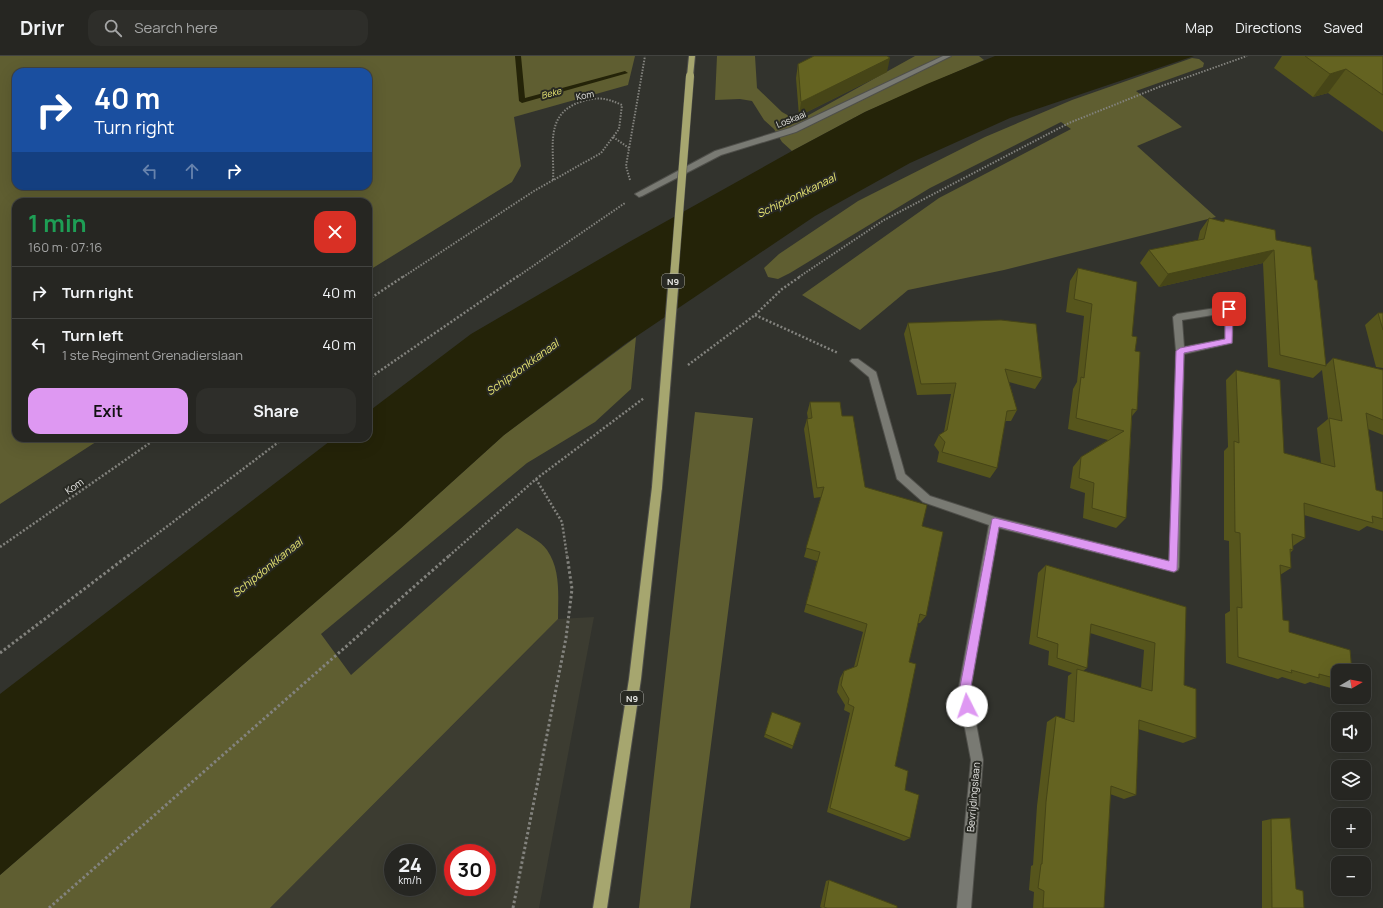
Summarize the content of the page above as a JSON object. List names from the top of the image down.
{
  "streets": {
    "main road": ["N9"],
    "street": ["Loskaai", "Bevrijdingslaan"],
    "path": ["Kom"]
  },
  "water": ["Beke", "Schipdonkkanaal"],
  "north": "right",
  "page": {
    "header": "Drivr",
    "search": "Search here",
    "nav": ["Map", "Directions", "Saved"],
    "turn": ["40 m", "Turn right"],
    "heading": ["1 min", "160 m · 07:16"],
    "list": [
      {
        "name": "Turn right",
        "value": "40 m"
      },
      {
        "name": "Turn left",
        "note": "1 ste Regiment Grenadierslaan",
        "value": "40 m"
      }
    ],
    "buttons": ["Exit", "Share"],
    "map_buttons": ["+", "−"],
    "speed": "24 km/h",
    "limit": "30"
  }
}
